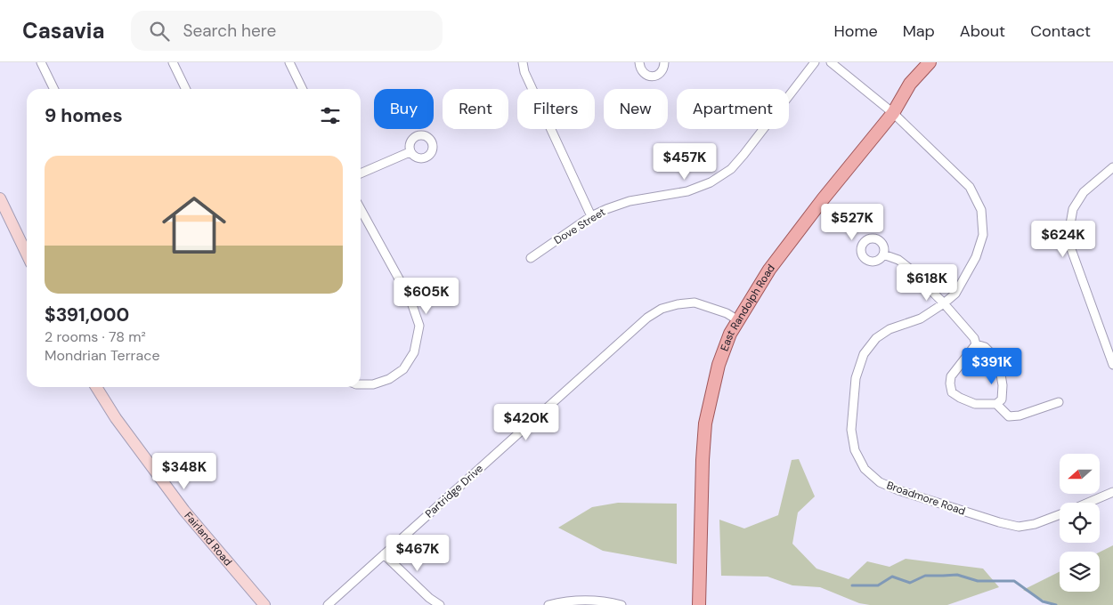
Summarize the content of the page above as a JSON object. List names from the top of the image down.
{
  "streets": {
    "main road": ["East Randolph Road", "Fairland Road"],
    "street": ["Dove Street", "Partridge Drive", "Broadmore Road"]
  },
  "crossings": [
    ["East Randolph Road", "Partridge Drive"],
    ["East Randolph Road", "Broadmore Road"]
  ],
  "north": "left",
  "page": {
    "header": "Casavia",
    "search": "Search here",
    "nav": [
      "Home",
      "Map",
      "About",
      "Contact"
    ],
    "chip": [
      "Buy",
      "Rent",
      "Filters",
      "New",
      "Apartment"
    ],
    "heading": "9 homes",
    "list": [
      {
        "name": "$391,000",
        "note": "2 rooms · 78 m² · Mondrian Terrace"
      }
    ],
    "price": [
      "$457K",
      "$527K",
      "$624K",
      "$618K",
      "$605K",
      "$391K",
      "$420K",
      "$348K",
      "$467K"
    ]
  }
}
